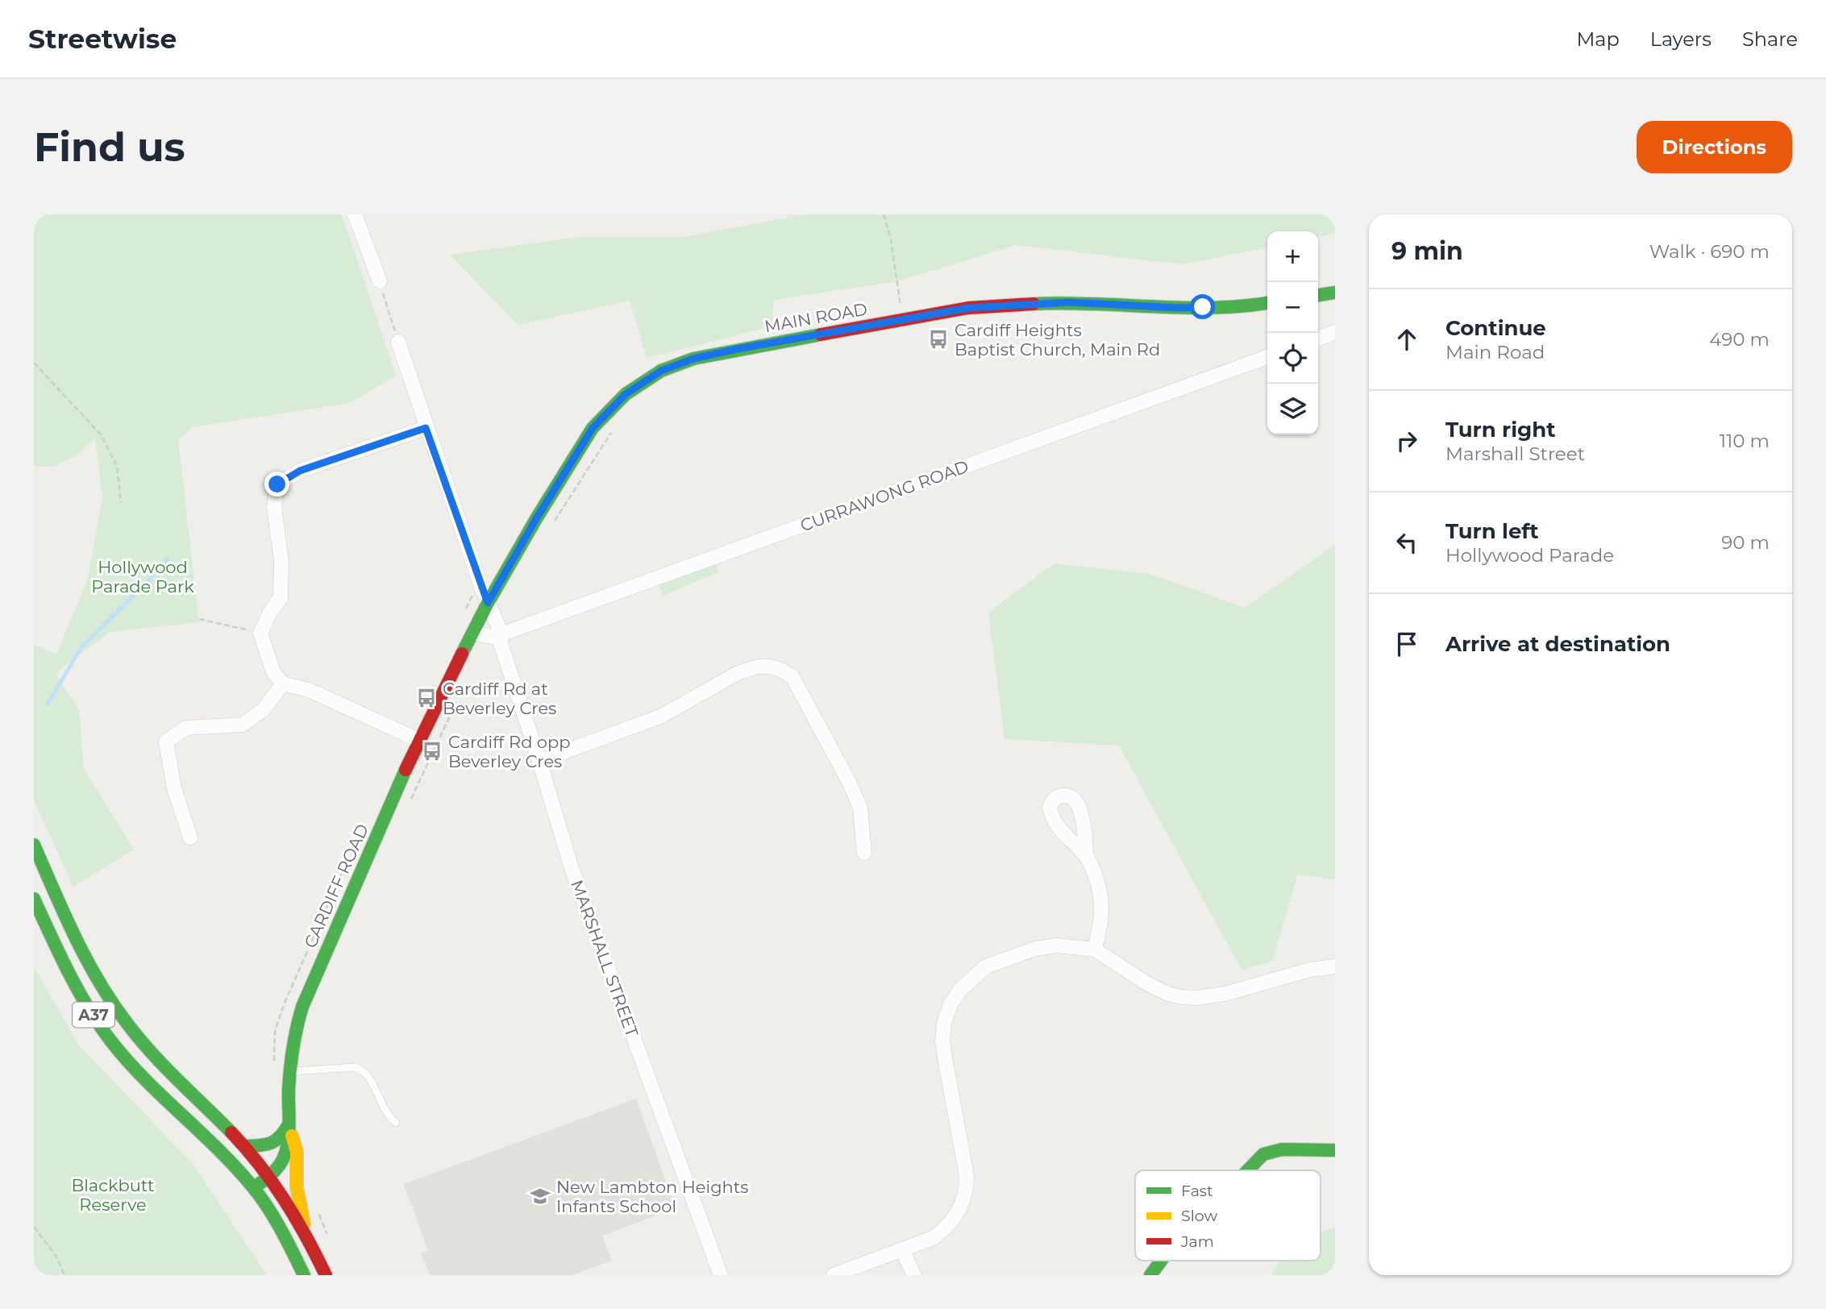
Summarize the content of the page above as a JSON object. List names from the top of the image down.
{
  "streets": {
    "main road": ["MAIN ROAD", "CARDIFF ROAD", "A37"],
    "street": ["CURRAWONG ROAD", "MARSHALL STREET"]
  },
  "crossings": [
    ["MAIN ROAD", "CARDIFF ROAD"],
    ["MAIN ROAD", "MARSHALL STREET"],
    ["CURRAWONG ROAD", "MARSHALL STREET"],
    ["CARDIFF ROAD", "MARSHALL STREET"],
    ["CARDIFF ROAD", "A37"]
  ],
  "parks": ["Hollywood Parade Park", "Blackbutt Reserve"],
  "places": {
    "bus stop": ["Cardiff Heights Baptist Church, Main Rd", "Cardiff Rd at Beverley Cres", "Cardiff Rd opp Beverley Cres"],
    "school or university": ["New Lambton Heights Infants School"]
  },
  "legend": ["Fast", "Slow", "Jam"],
  "page": {
    "header": "Streetwise",
    "nav": ["Map", "Layers", "Share"],
    "buttons": "Directions",
    "title": "Find us",
    "heading": ["9 min", "Walk · 690 m"],
    "map_buttons": ["+", "−"],
    "list": [
      ["Continue", "Main Road", "490 m"],
      ["Turn right", "Marshall Street", "110 m"],
      ["Turn left", "Hollywood Parade", "90 m"],
      "Arrive at destination"
    ]
  }
}
